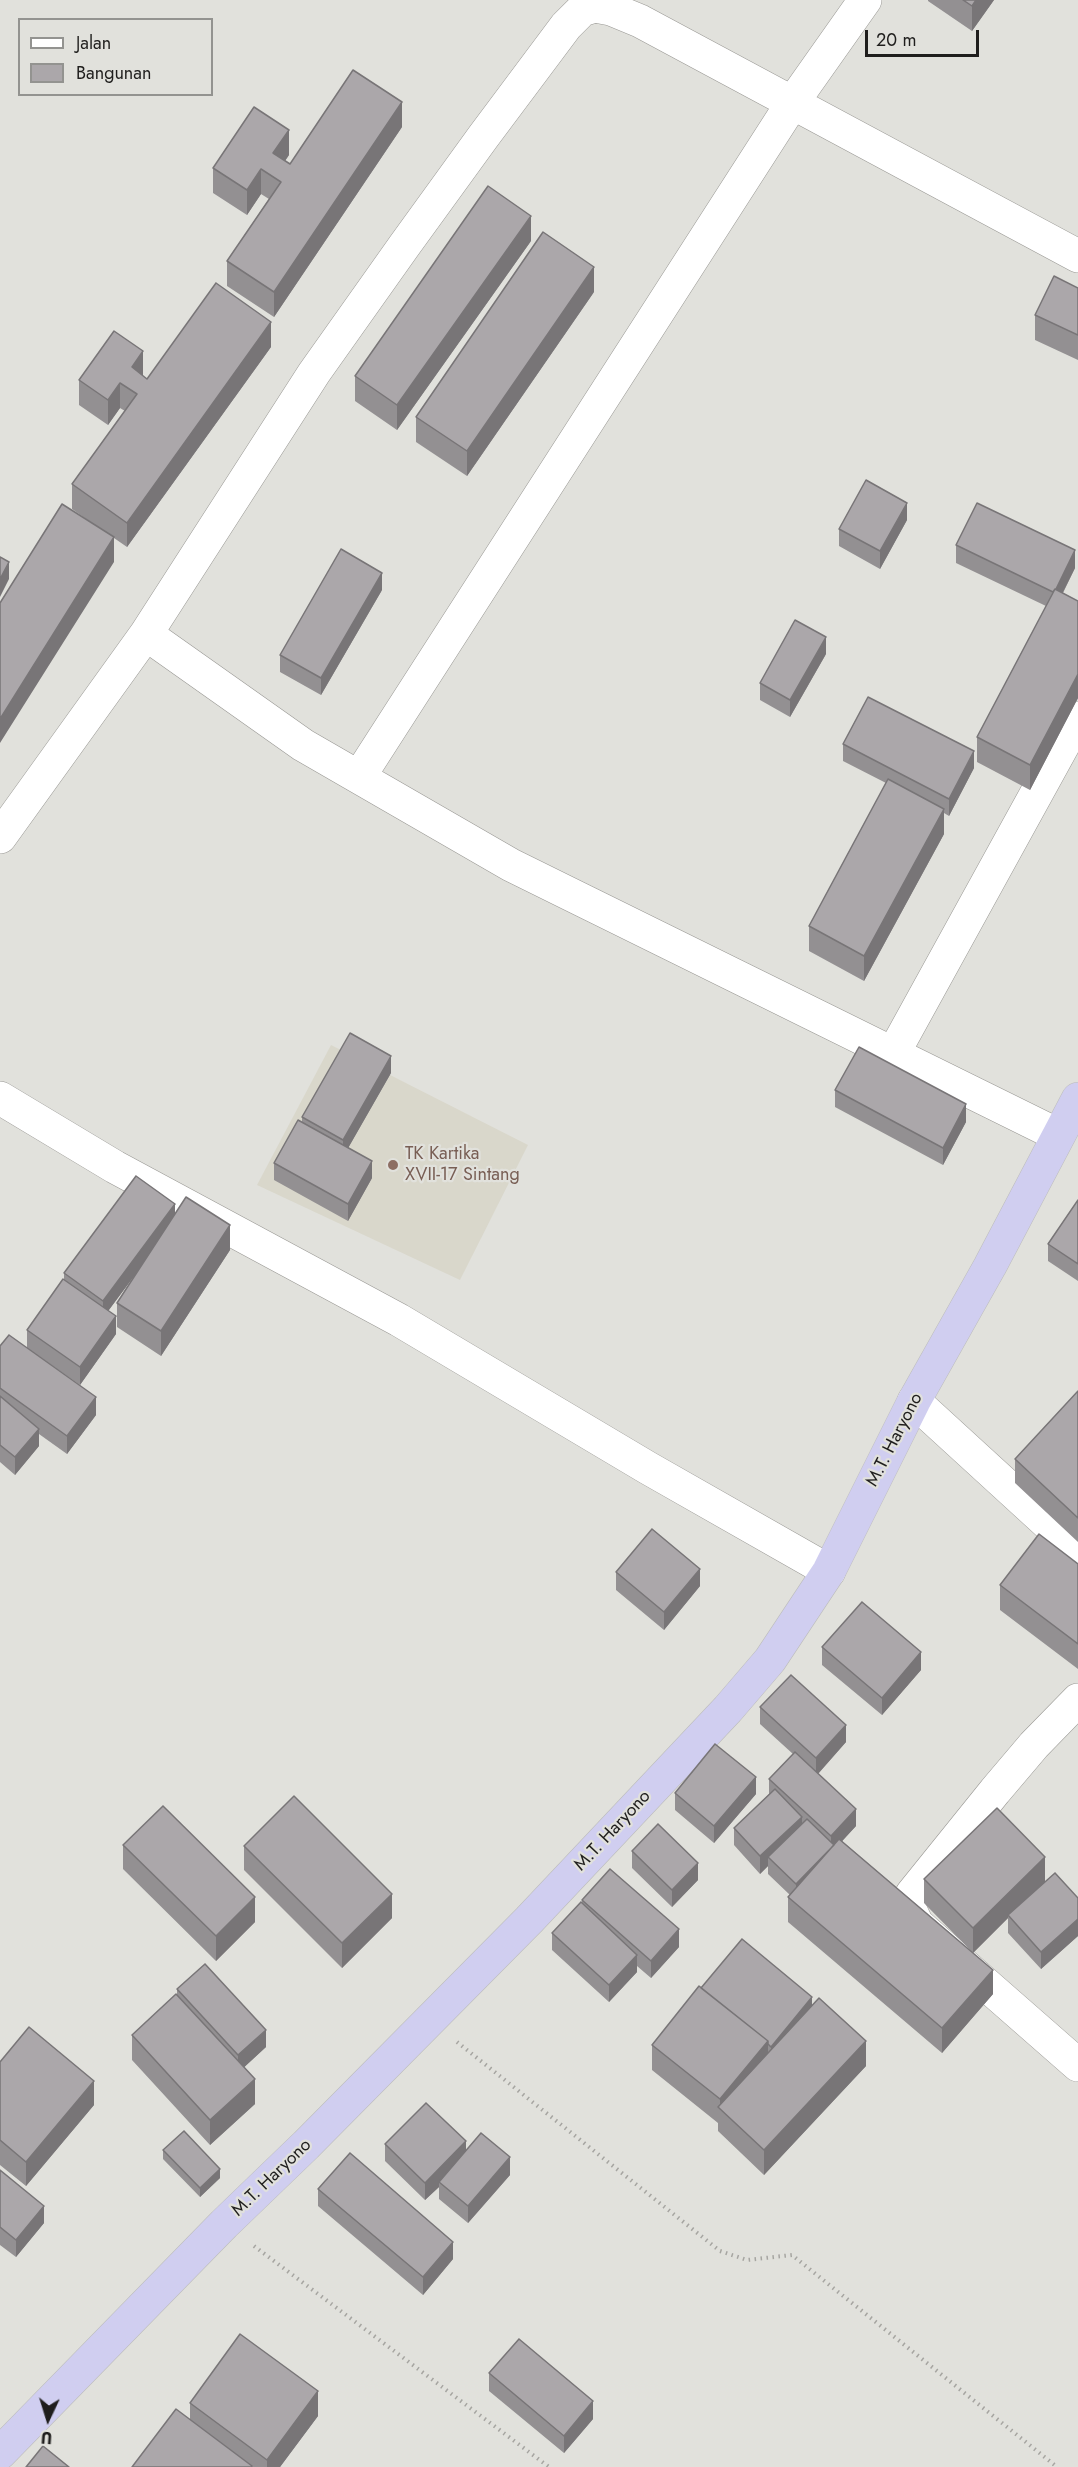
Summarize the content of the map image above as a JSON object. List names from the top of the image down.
{
  "streets": {
    "highway": ["M.T. Haryono"]
  },
  "places": ["TK Kartika XVII-17 Sintang"],
  "legend": ["Jalan", "Bangunan"],
  "scale_bar": "20 m",
  "north": "bottom"
}
